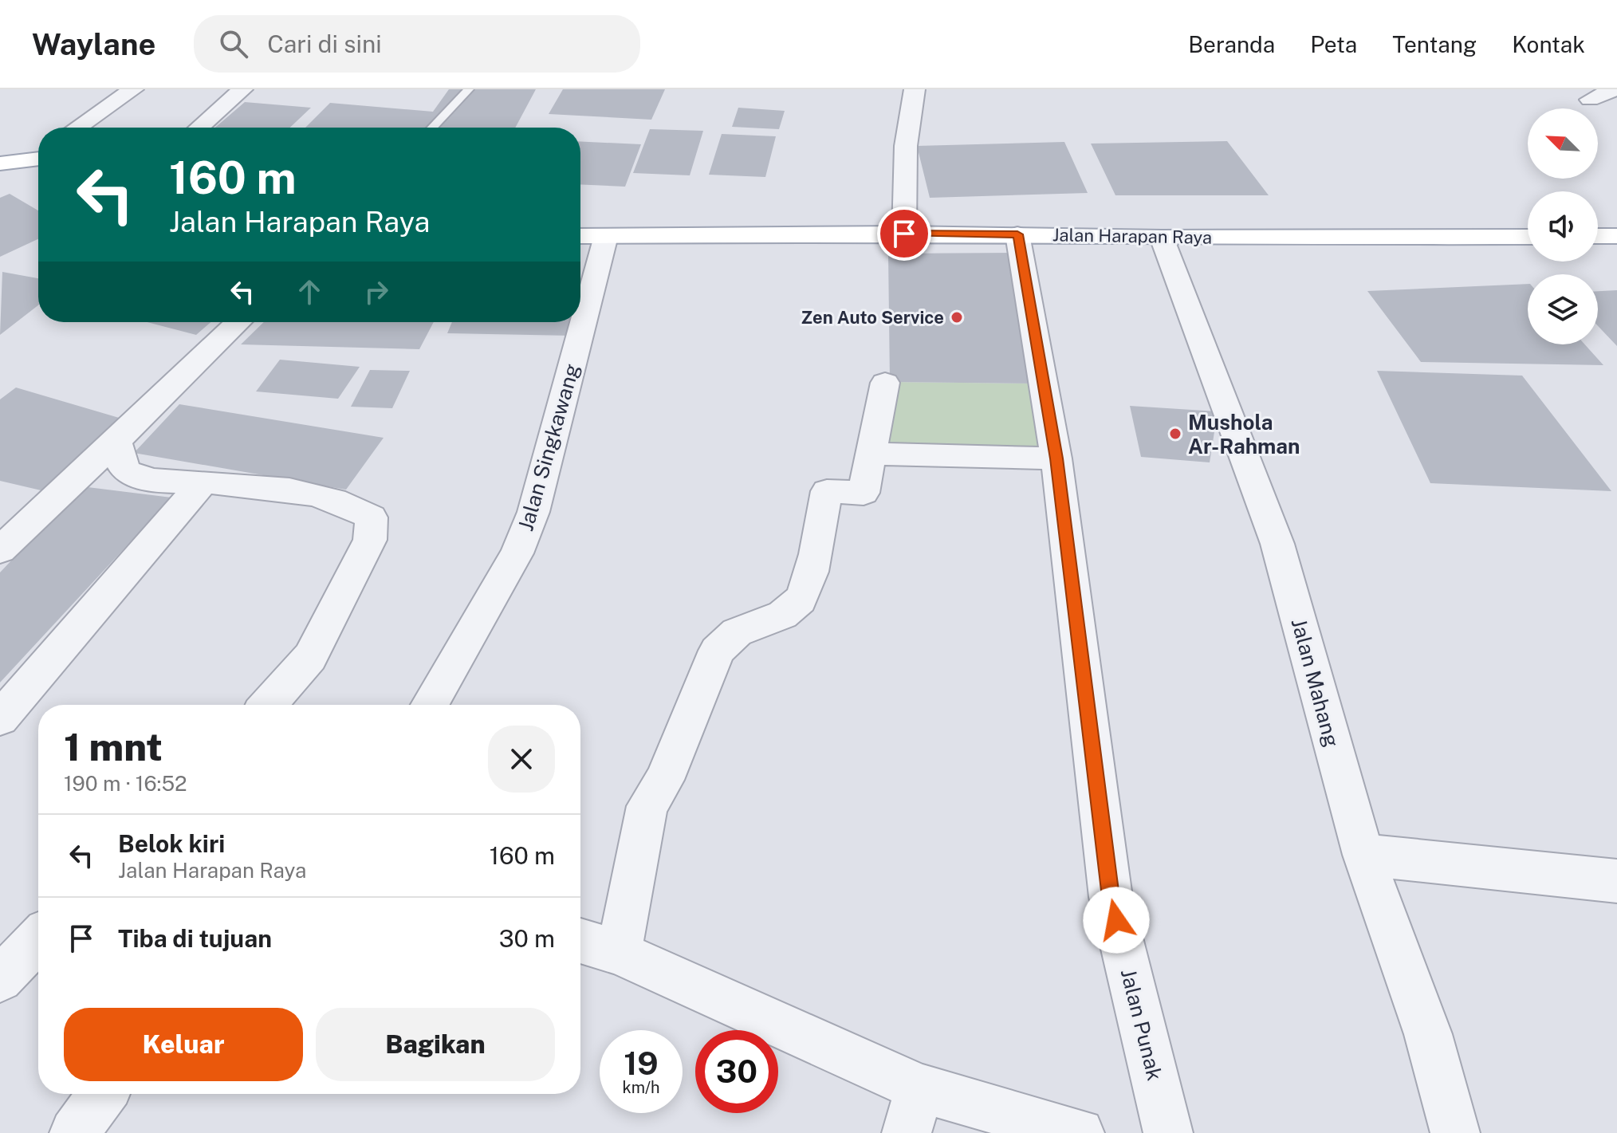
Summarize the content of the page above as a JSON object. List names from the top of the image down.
{
  "streets": {
    "main road": ["Jalan Harapan Raya"],
    "street": ["Jalan Singkawang", "Jalan Mahang", "Jalan Punak"]
  },
  "crossings": [
    ["Jalan Harapan Raya", "Jalan Singkawang"],
    ["Jalan Harapan Raya", "Jalan Mahang"],
    ["Jalan Harapan Raya", "Jalan Punak"]
  ],
  "places": ["Zen Auto Service", "Mushola Ar-Rahman"],
  "north": "top left",
  "page": {
    "header": "Waylane",
    "search": "Cari di sini",
    "nav": [
      "Beranda",
      "Peta",
      "Tentang",
      "Kontak"
    ],
    "turn": ["160 m", "Jalan Harapan Raya"],
    "heading": ["1 mnt", "190 m · 16:52"],
    "list": [
      {
        "name": "Belok kiri",
        "note": "Jalan Harapan Raya",
        "value": "160 m"
      },
      {
        "name": "Tiba di tujuan",
        "value": "30 m"
      }
    ],
    "buttons": ["Keluar", "Bagikan"],
    "speed": "19 km/h",
    "limit": "30"
  }
}
